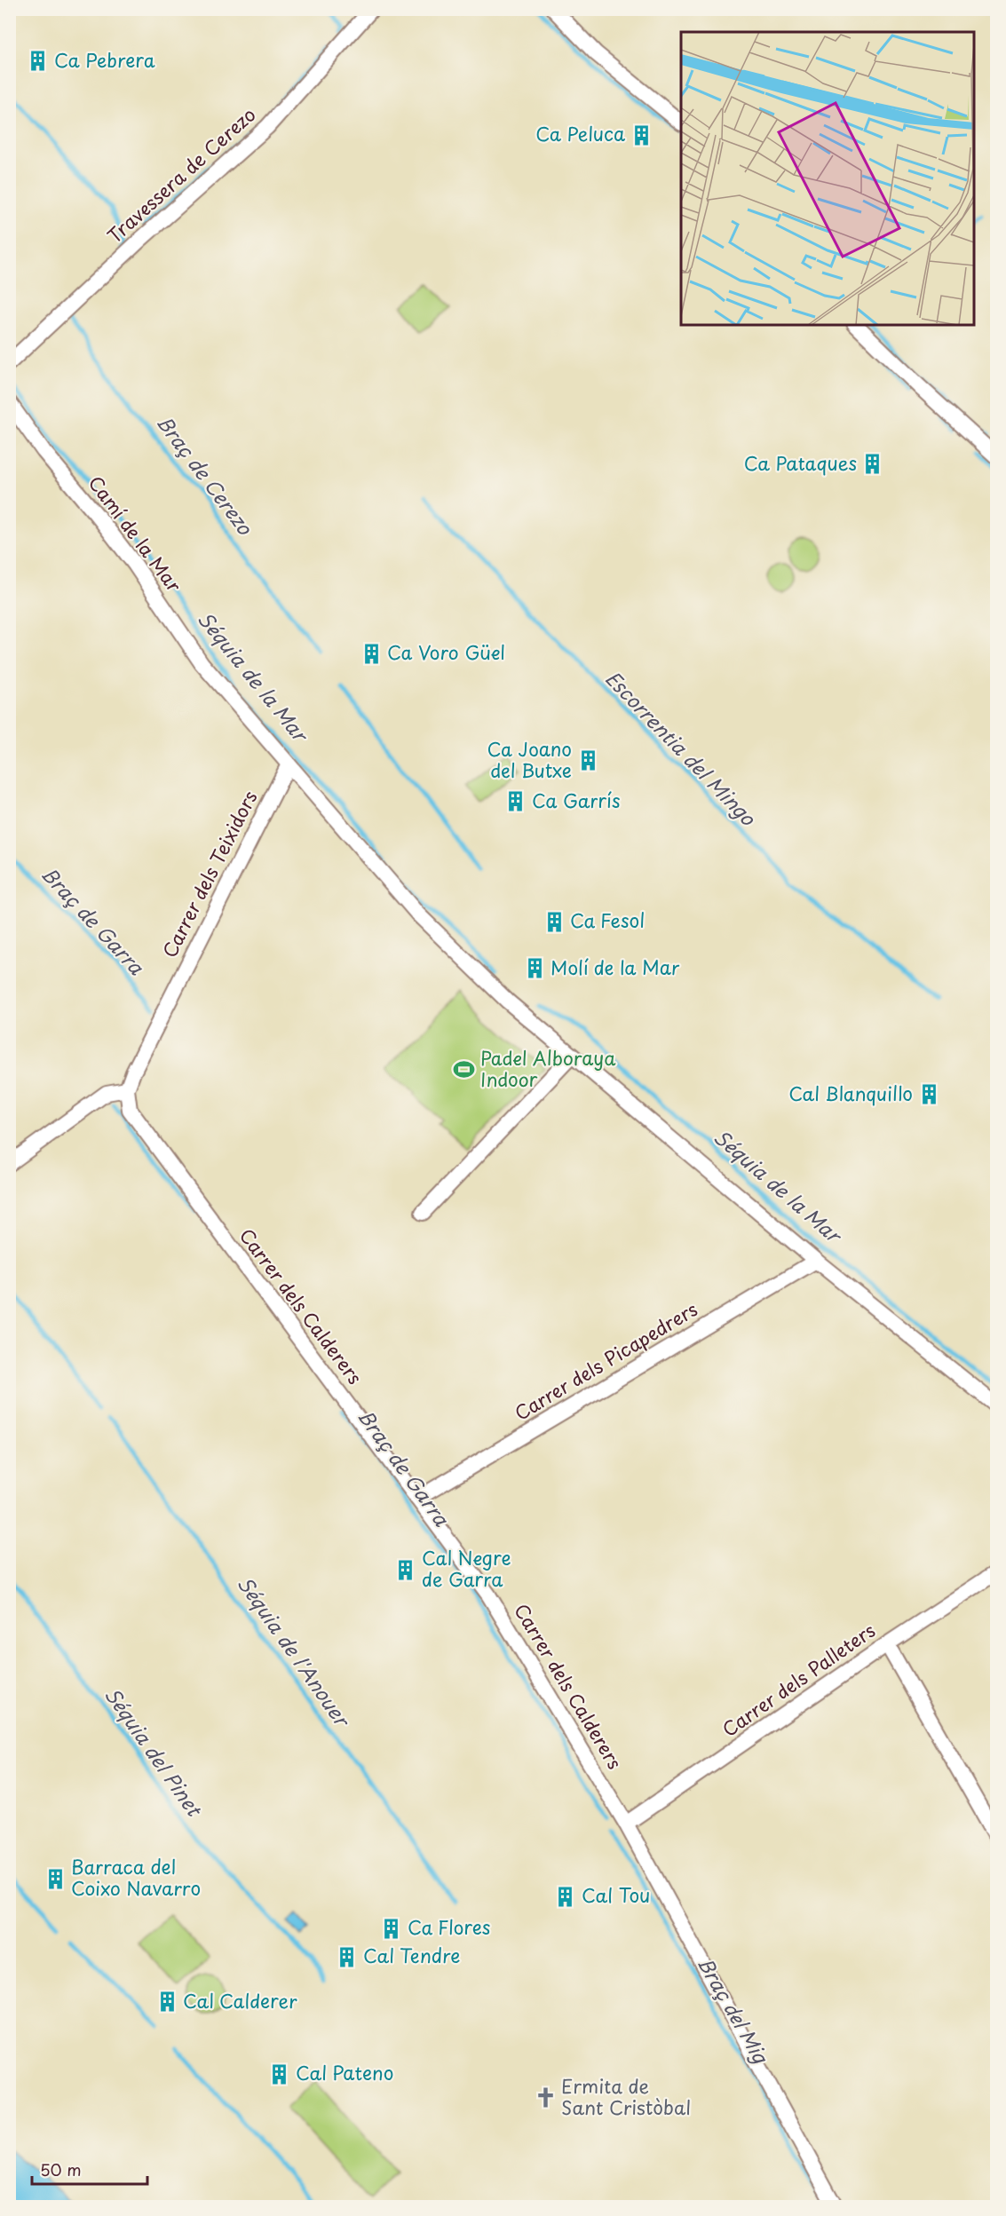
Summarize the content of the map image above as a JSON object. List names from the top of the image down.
{
  "streets": {
    "street": [
      "Travessera de Cerezo",
      "Camí de la Mar",
      "Carrer dels Teixidors",
      "Carrer dels Calderers",
      "Carrer dels Picapedrers",
      "Carrer dels Palleters"
    ]
  },
  "crossings": [
    ["Camí de la Mar", "Carrer dels Teixidors"],
    ["Camí de la Mar", "Carrer dels Picapedrers"],
    ["Carrer dels Teixidors", "Carrer dels Calderers"],
    ["Carrer dels Calderers", "Carrer dels Picapedrers"],
    ["Carrer dels Calderers", "Carrer dels Palleters"]
  ],
  "water": [
    "Braç de Cerezo",
    "Séquia de la Mar",
    "Escorrentia del Mingo",
    "Braç de Garra",
    "Séquia de l'Anouer",
    "Séquia del Pinet",
    "Braç del Mig"
  ],
  "places": {
    "building": [
      "Ca Pebrera",
      "Ca Peluca",
      "Ca Pataques",
      "Ca Voro Güel",
      "Ca Joano del Butxe",
      "Ca Garrís",
      "Ca Fesol",
      "Molí de la Mar",
      "Cal Blanquillo",
      "Cal Negre de Garra",
      "Barraca del Coixo Navarro",
      "Cal Tou",
      "Ca Flores",
      "Cal Tendre",
      "Cal Calderer",
      "Cal Pateno"
    ],
    "sports": ["Padel Alboraya Indoor"],
    "church": ["Ermita de Sant Cristòbal"]
  },
  "scale_bar": "50 m"
}
